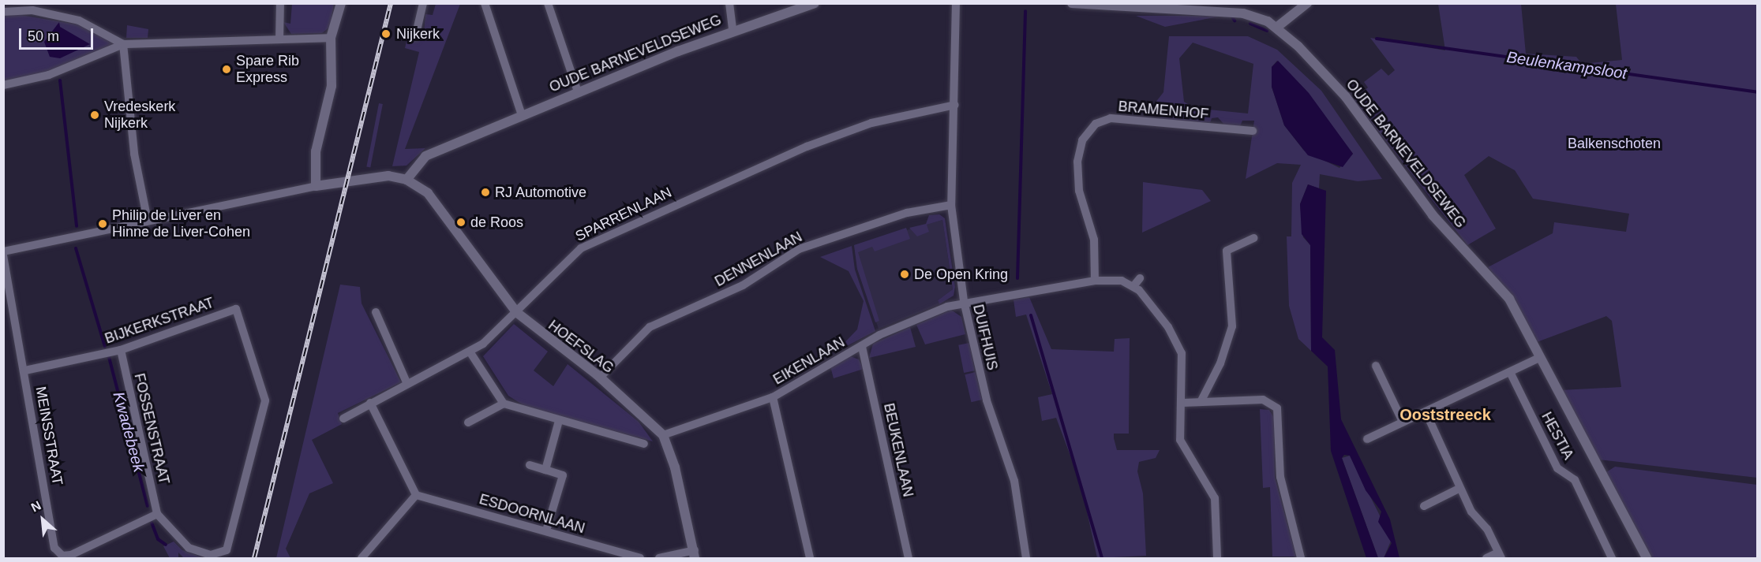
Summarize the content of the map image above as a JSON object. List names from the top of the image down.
{
  "streets": {
    "street": [
      "OUDE BARNEVELDSEWEG",
      "BRAMENHOF",
      "SPARRENLAAN",
      "DENNENLAAN",
      "BIJKERKSTRAAT",
      "DUIFHUIS",
      "HOEFSLAG",
      "EIKENLAAN",
      "FOSSENSTRAAT",
      "MEINSSTRAAT",
      "HESTIA",
      "BEUKENLAAN",
      "ESDOORNLAAN"
    ]
  },
  "crossings": [
    ["OUDE BARNEVELDSEWEG", "HOEFSLAG"],
    ["BRAMENHOF", "EIKENLAAN"],
    ["SPARRENLAAN", "DUIFHUIS"],
    ["SPARRENLAAN", "HOEFSLAG"],
    ["DENNENLAAN", "DUIFHUIS"],
    ["DENNENLAAN", "HOEFSLAG"],
    ["BIJKERKSTRAAT", "FOSSENSTRAAT"],
    ["BIJKERKSTRAAT", "MEINSSTRAAT"],
    ["DUIFHUIS", "EIKENLAAN"],
    ["HOEFSLAG", "EIKENLAAN"],
    ["EIKENLAAN", "BEUKENLAAN"],
    ["FOSSENSTRAAT", "MEINSSTRAAT"]
  ],
  "districts": ["Ooststreeck"],
  "water": ["Beulenkampsloot", "Kwadebeek"],
  "parks": ["Balkenschoten"],
  "places": [
    "Nijkerk",
    "Spare Rib Express",
    "Vredeskerk Nijkerk",
    "RJ Automotive",
    "de Roos",
    "Philip de Liver en Hinne de Liver-Cohen",
    "De Open Kring"
  ],
  "scale_bar": "50 m",
  "north": "top left"
}
